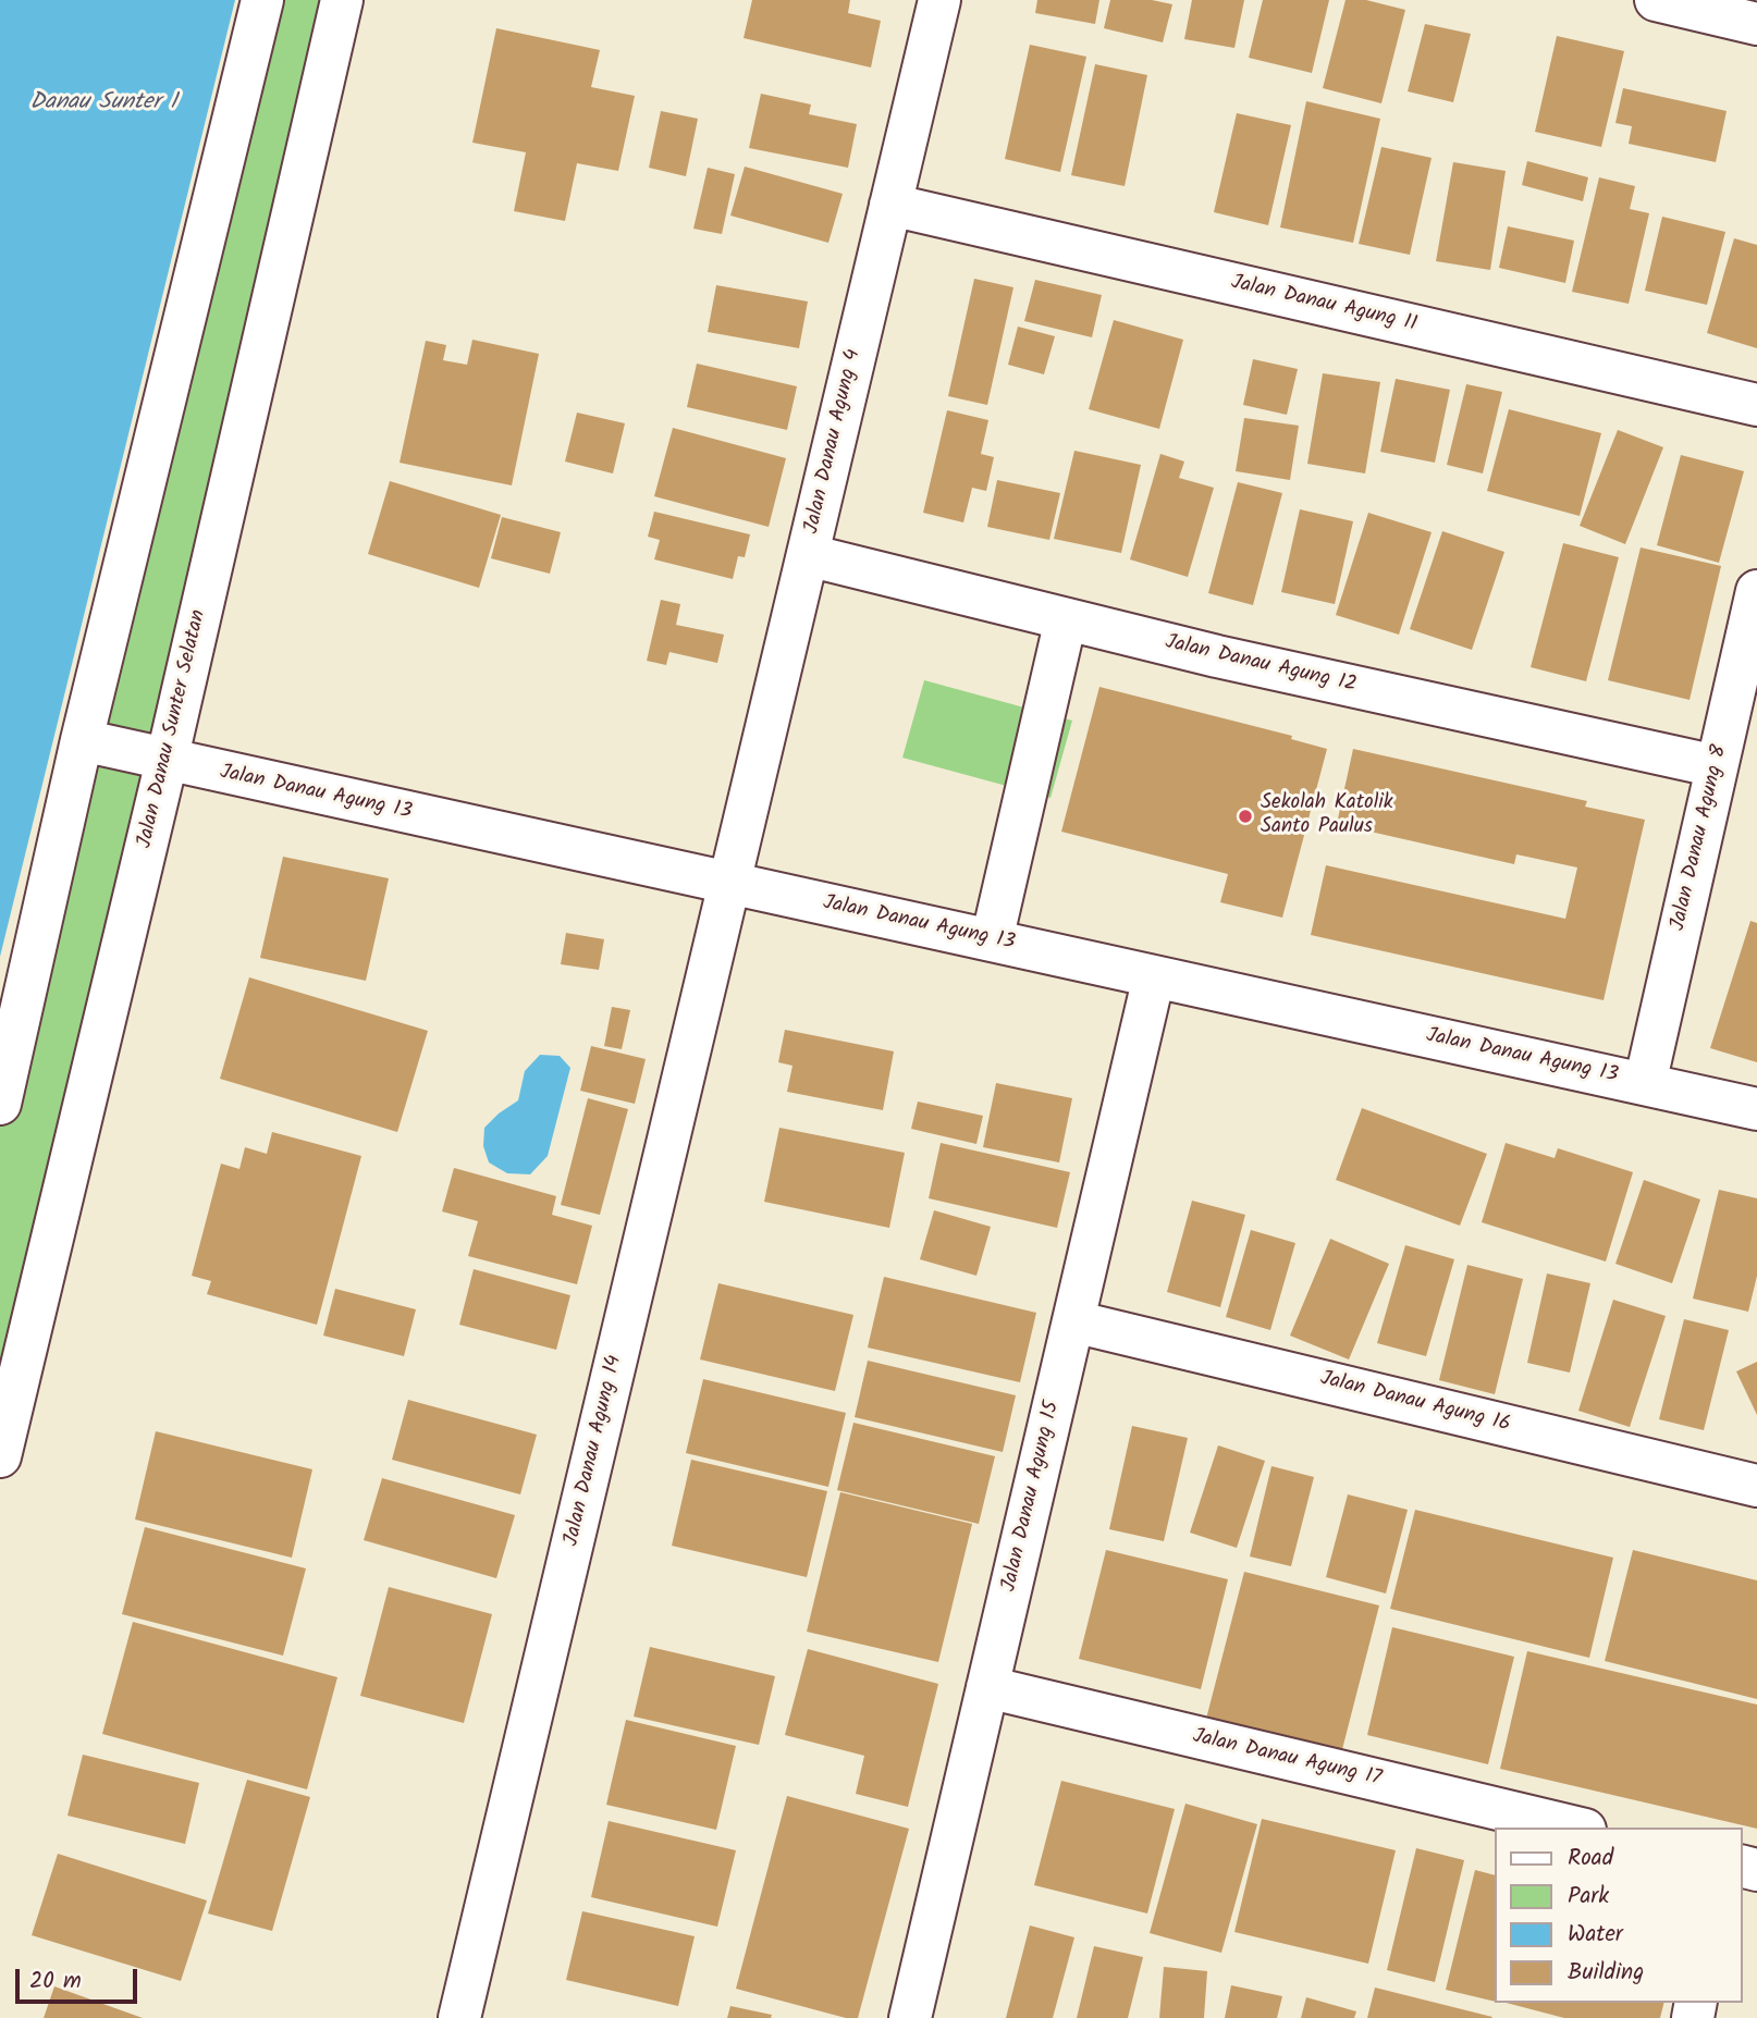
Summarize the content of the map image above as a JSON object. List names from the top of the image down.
{
  "streets": {
    "street": [
      "Jalan Danau Agung 11",
      "Jalan Danau Agung 4",
      "Jalan Danau Agung 12",
      "Jalan Danau Sunter Selatan",
      "Jalan Danau Agung 13",
      "Jalan Danau Agung 8",
      "Jalan Danau Agung 16",
      "Jalan Danau Agung 14",
      "Jalan Danau Agung 15",
      "Jalan Danau Agung 17"
    ]
  },
  "crossings": [
    ["Jalan Danau Agung 11", "Jalan Danau Agung 4"],
    ["Jalan Danau Agung 4", "Jalan Danau Agung 12"],
    ["Jalan Danau Agung 4", "Jalan Danau Agung 13"],
    ["Jalan Danau Agung 4", "Jalan Danau Agung 14"],
    ["Jalan Danau Agung 12", "Jalan Danau Agung 8"],
    ["Jalan Danau Sunter Selatan", "Jalan Danau Agung 13"],
    ["Jalan Danau Agung 13", "Jalan Danau Agung 8"],
    ["Jalan Danau Agung 13", "Jalan Danau Agung 14"],
    ["Jalan Danau Agung 13", "Jalan Danau Agung 15"],
    ["Jalan Danau Agung 16", "Jalan Danau Agung 15"],
    ["Jalan Danau Agung 15", "Jalan Danau Agung 17"]
  ],
  "water": ["Danau Sunter 1"],
  "places": ["Sekolah Katolik Santo Paulus"],
  "legend": [
    "Road",
    "Park",
    "Water",
    "Building"
  ],
  "scale_bar": "20 m"
}
